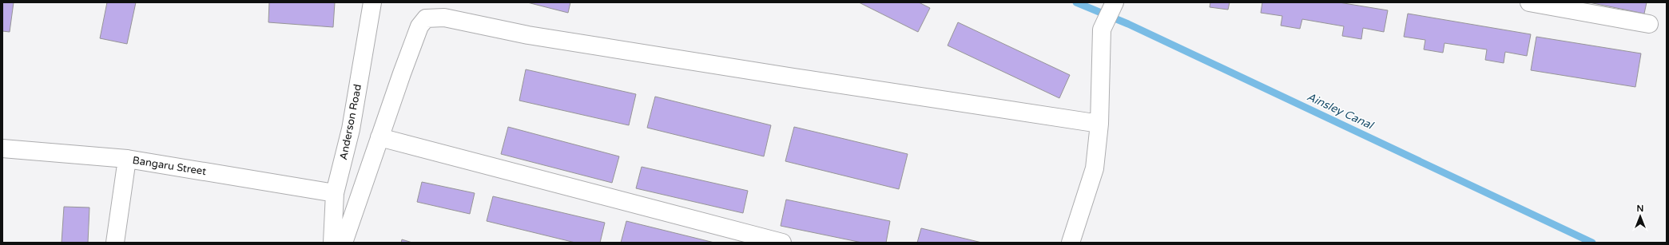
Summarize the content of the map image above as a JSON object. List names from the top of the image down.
{
  "streets": {
    "street": ["Anderson Road", "Bangaru Street"]
  },
  "crossings": [
    ["Anderson Road", "Bangaru Street"]
  ],
  "water": ["Ainsley Canal"],
  "north": "top"
}
